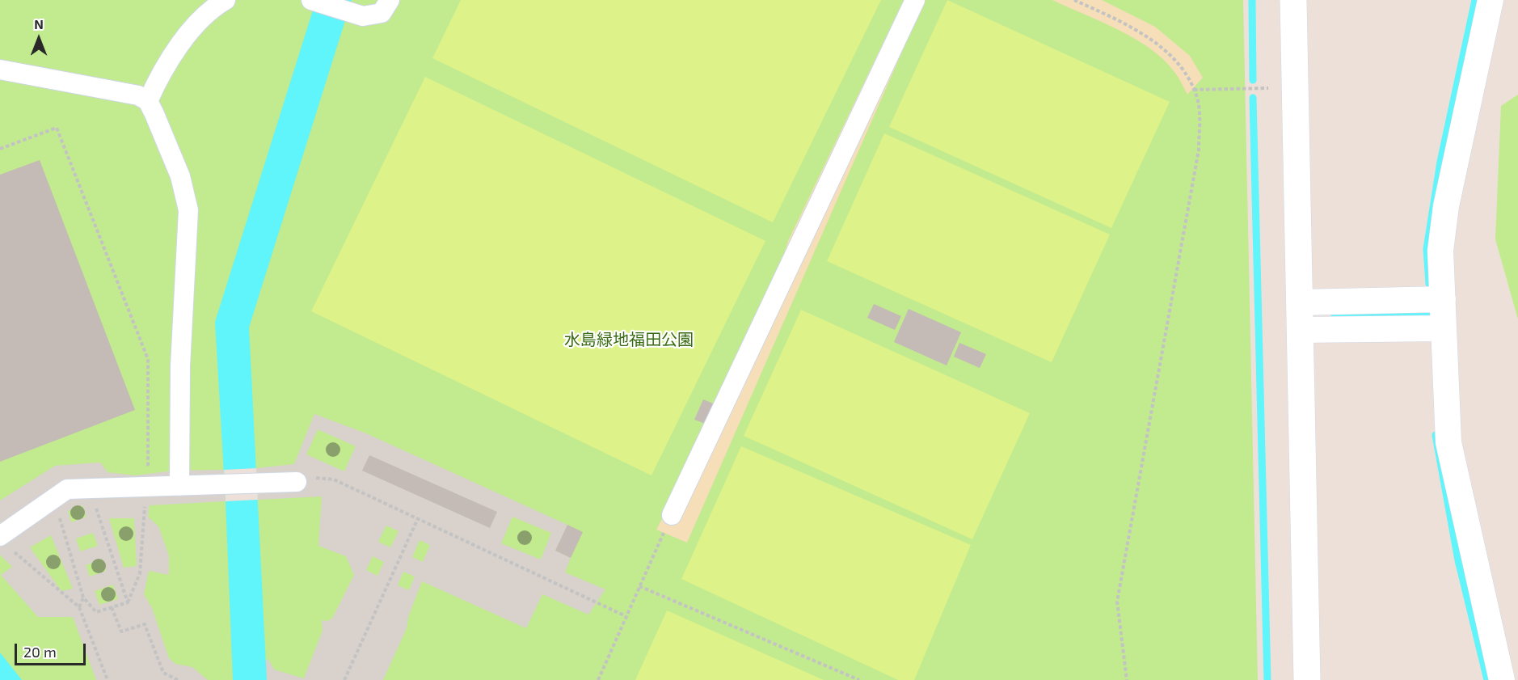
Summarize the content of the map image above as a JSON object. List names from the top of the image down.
{
  "parks": ["水島緑地福田公園"],
  "scale_bar": "20 m",
  "north": "top"
}
